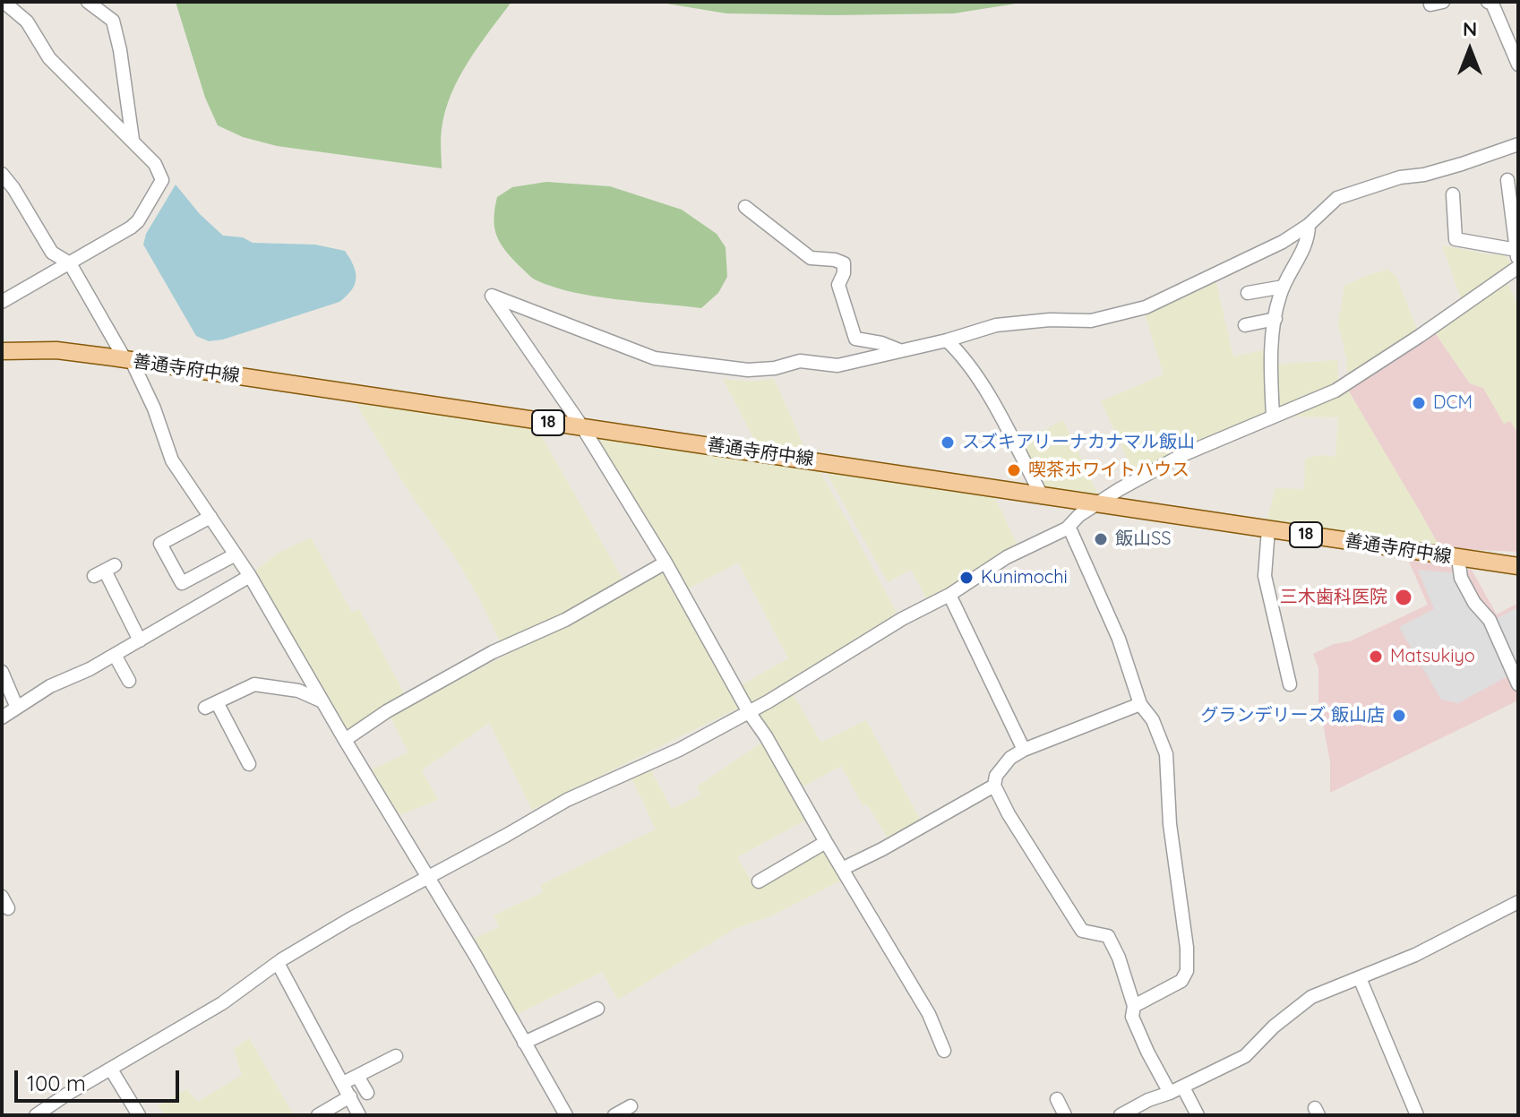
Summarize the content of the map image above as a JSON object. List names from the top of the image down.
{
  "streets": {
    "main road": ["善通寺府中線", "18"]
  },
  "places": [
    "DCM",
    "スズキアリーナカナマル飯山",
    "喫茶ホワイトハウス",
    "飯山SS",
    "Kunimochi",
    "三木歯科医院",
    "Matsukiyo",
    "グランデリーズ 飯山店"
  ],
  "scale_bar": "100 m",
  "north": "top"
}
